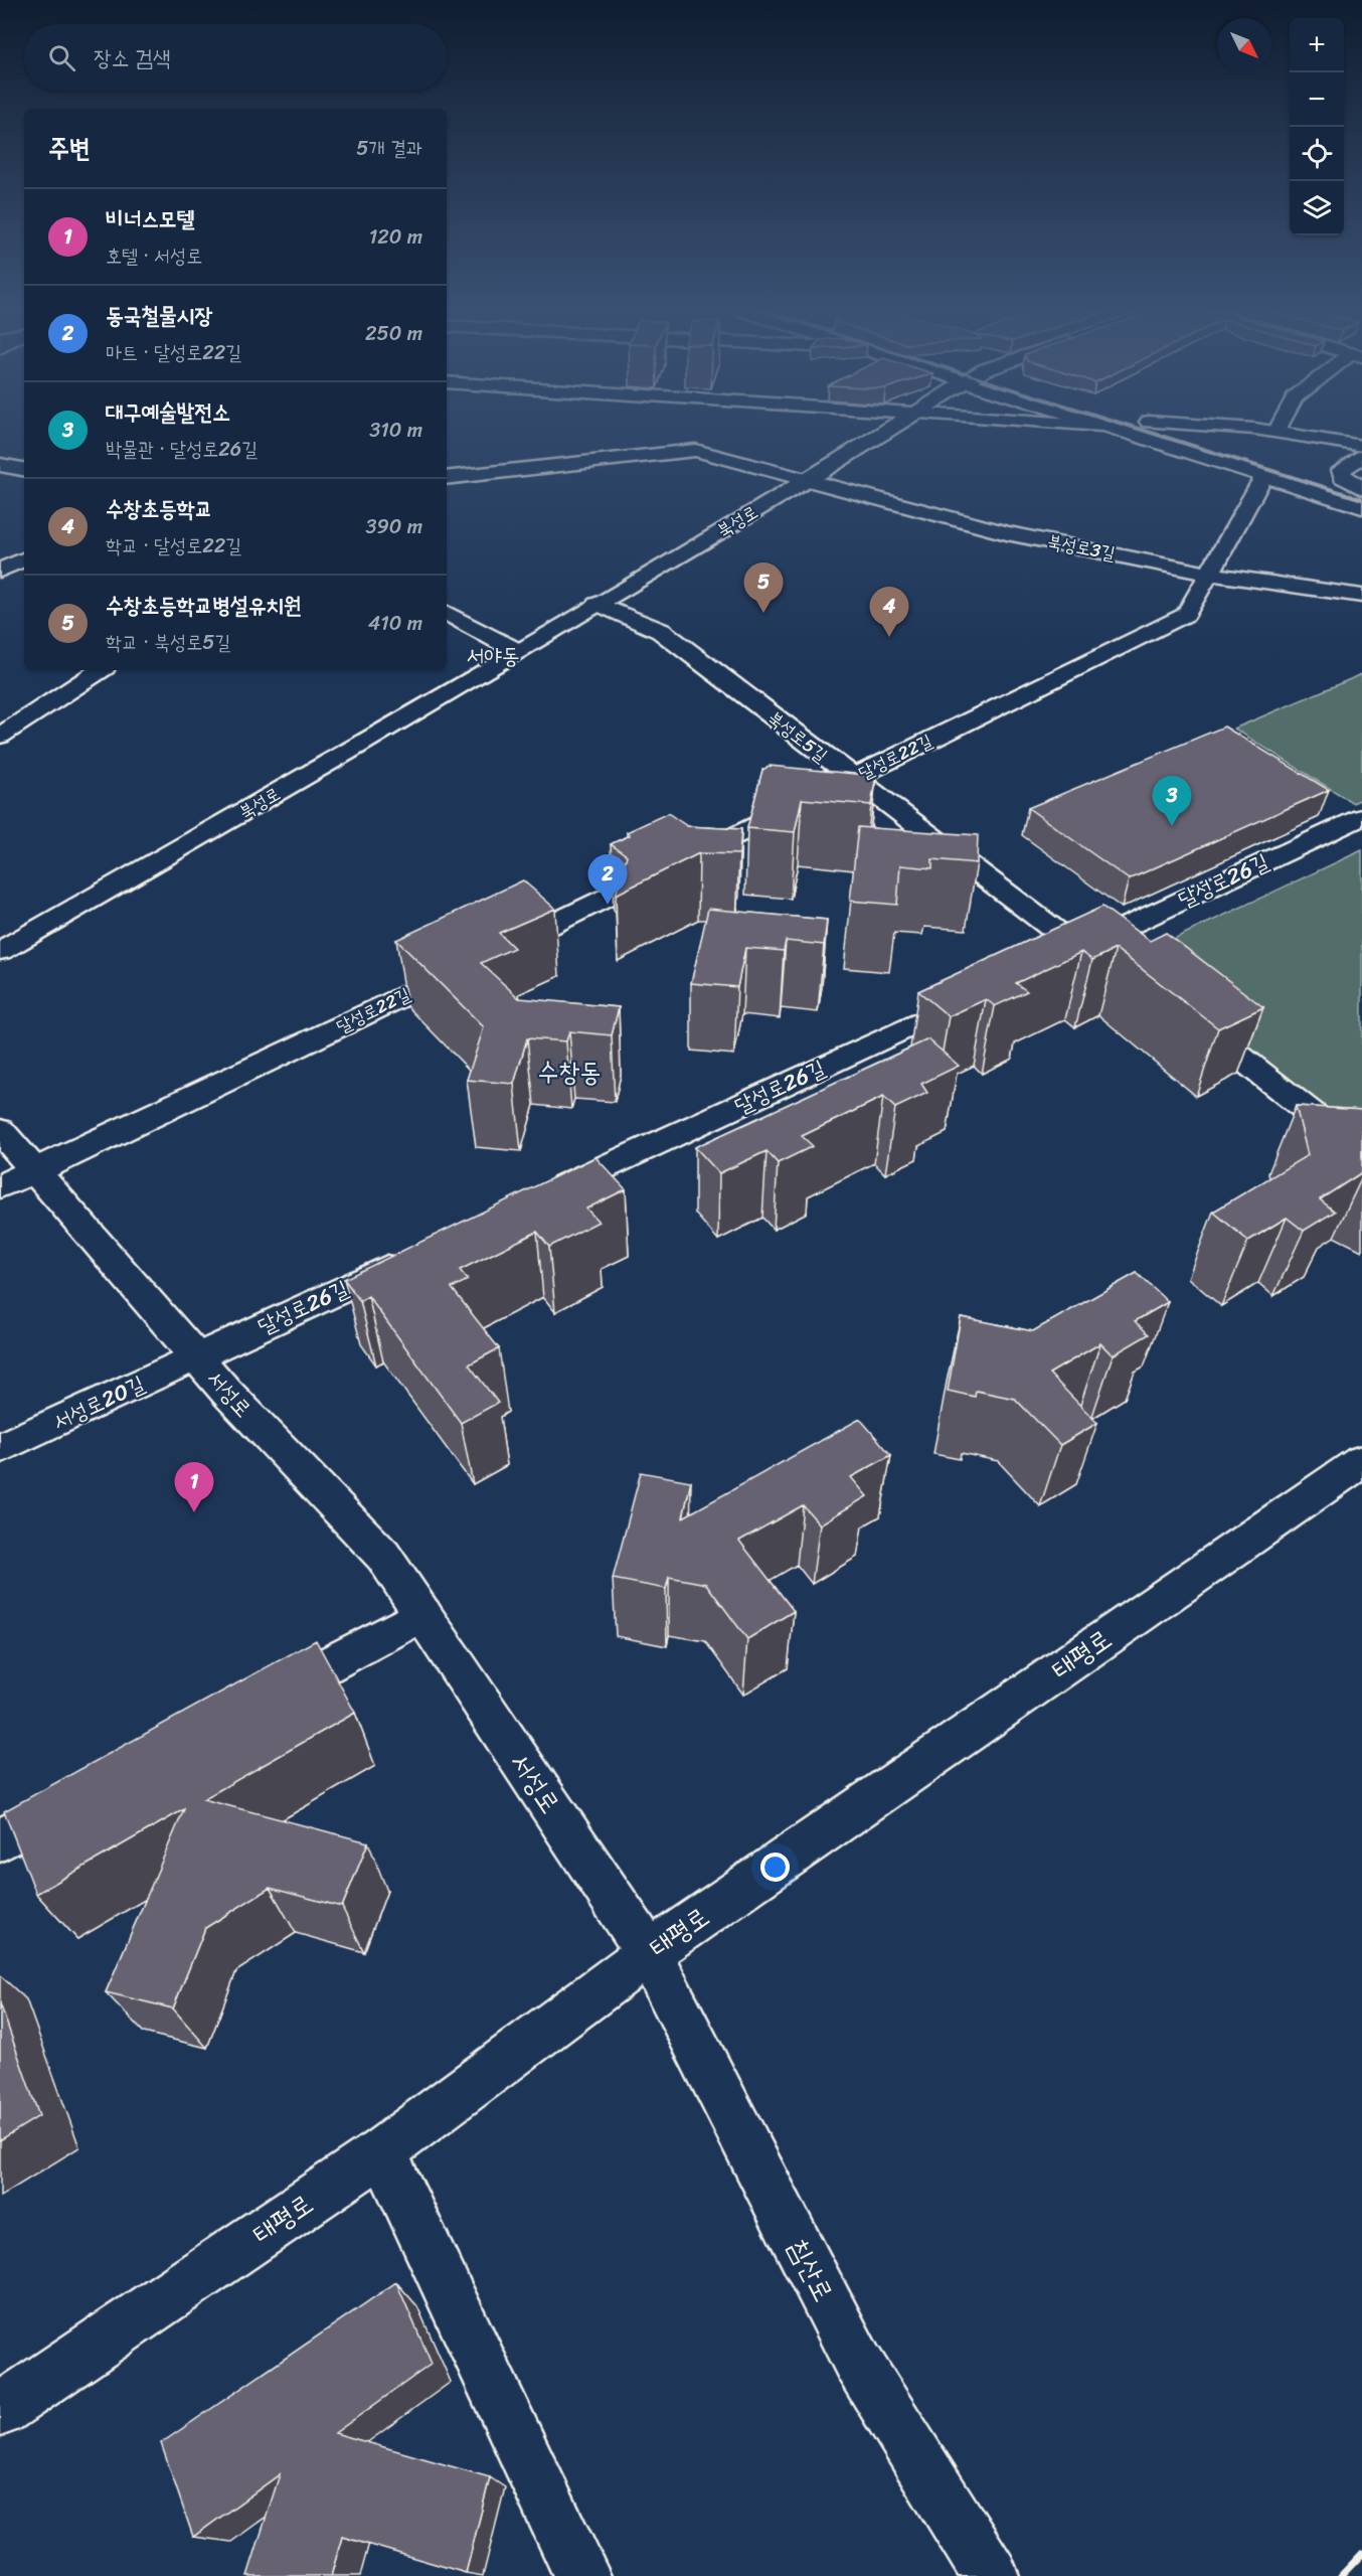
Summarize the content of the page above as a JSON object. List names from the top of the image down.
{
  "streets": {
    "street": [
      "북성로",
      "북성로3길",
      "북성로5길",
      "달성로22길",
      "달성로26길",
      "서성로",
      "서성로20길",
      "태평로",
      "침산로"
    ]
  },
  "crossings": [
    ["북성로", "북성로3길"],
    ["북성로", "북성로5길"],
    ["북성로3길", "달성로22길"],
    ["북성로5길", "달성로22길"],
    ["북성로5길", "달성로26길"],
    ["달성로22길", "서성로"],
    ["달성로26길", "서성로"],
    ["달성로26길", "서성로20길"],
    ["서성로", "서성로20길"],
    ["서성로", "태평로"],
    ["서성로", "침산로"],
    ["태평로", "침산로"]
  ],
  "districts": ["서야동", "수창동"],
  "north": "bottom right",
  "page": {
    "map_buttons": ["+", "−"],
    "search": "장소 검색",
    "heading": ["주변", "5개 결과"],
    "list": [
      {
        "mark": "1",
        "name": "비너스모텔",
        "note": "호텔 · 서성로",
        "value": "120 m"
      },
      {
        "mark": "2",
        "name": "동국철물시장",
        "note": "마트 · 달성로22길",
        "value": "250 m"
      },
      {
        "mark": "3",
        "name": "대구예술발전소",
        "note": "박물관 · 달성로26길",
        "value": "310 m"
      },
      {
        "mark": "4",
        "name": "수창초등학교",
        "note": "학교 · 달성로22길",
        "value": "390 m"
      },
      {
        "mark": "5",
        "name": "수창초등학교병설유치원",
        "note": "학교 · 북성로5길",
        "value": "410 m"
      }
    ],
    "pins": [
      "5",
      "4",
      "3",
      "2",
      "1"
    ]
  }
}
